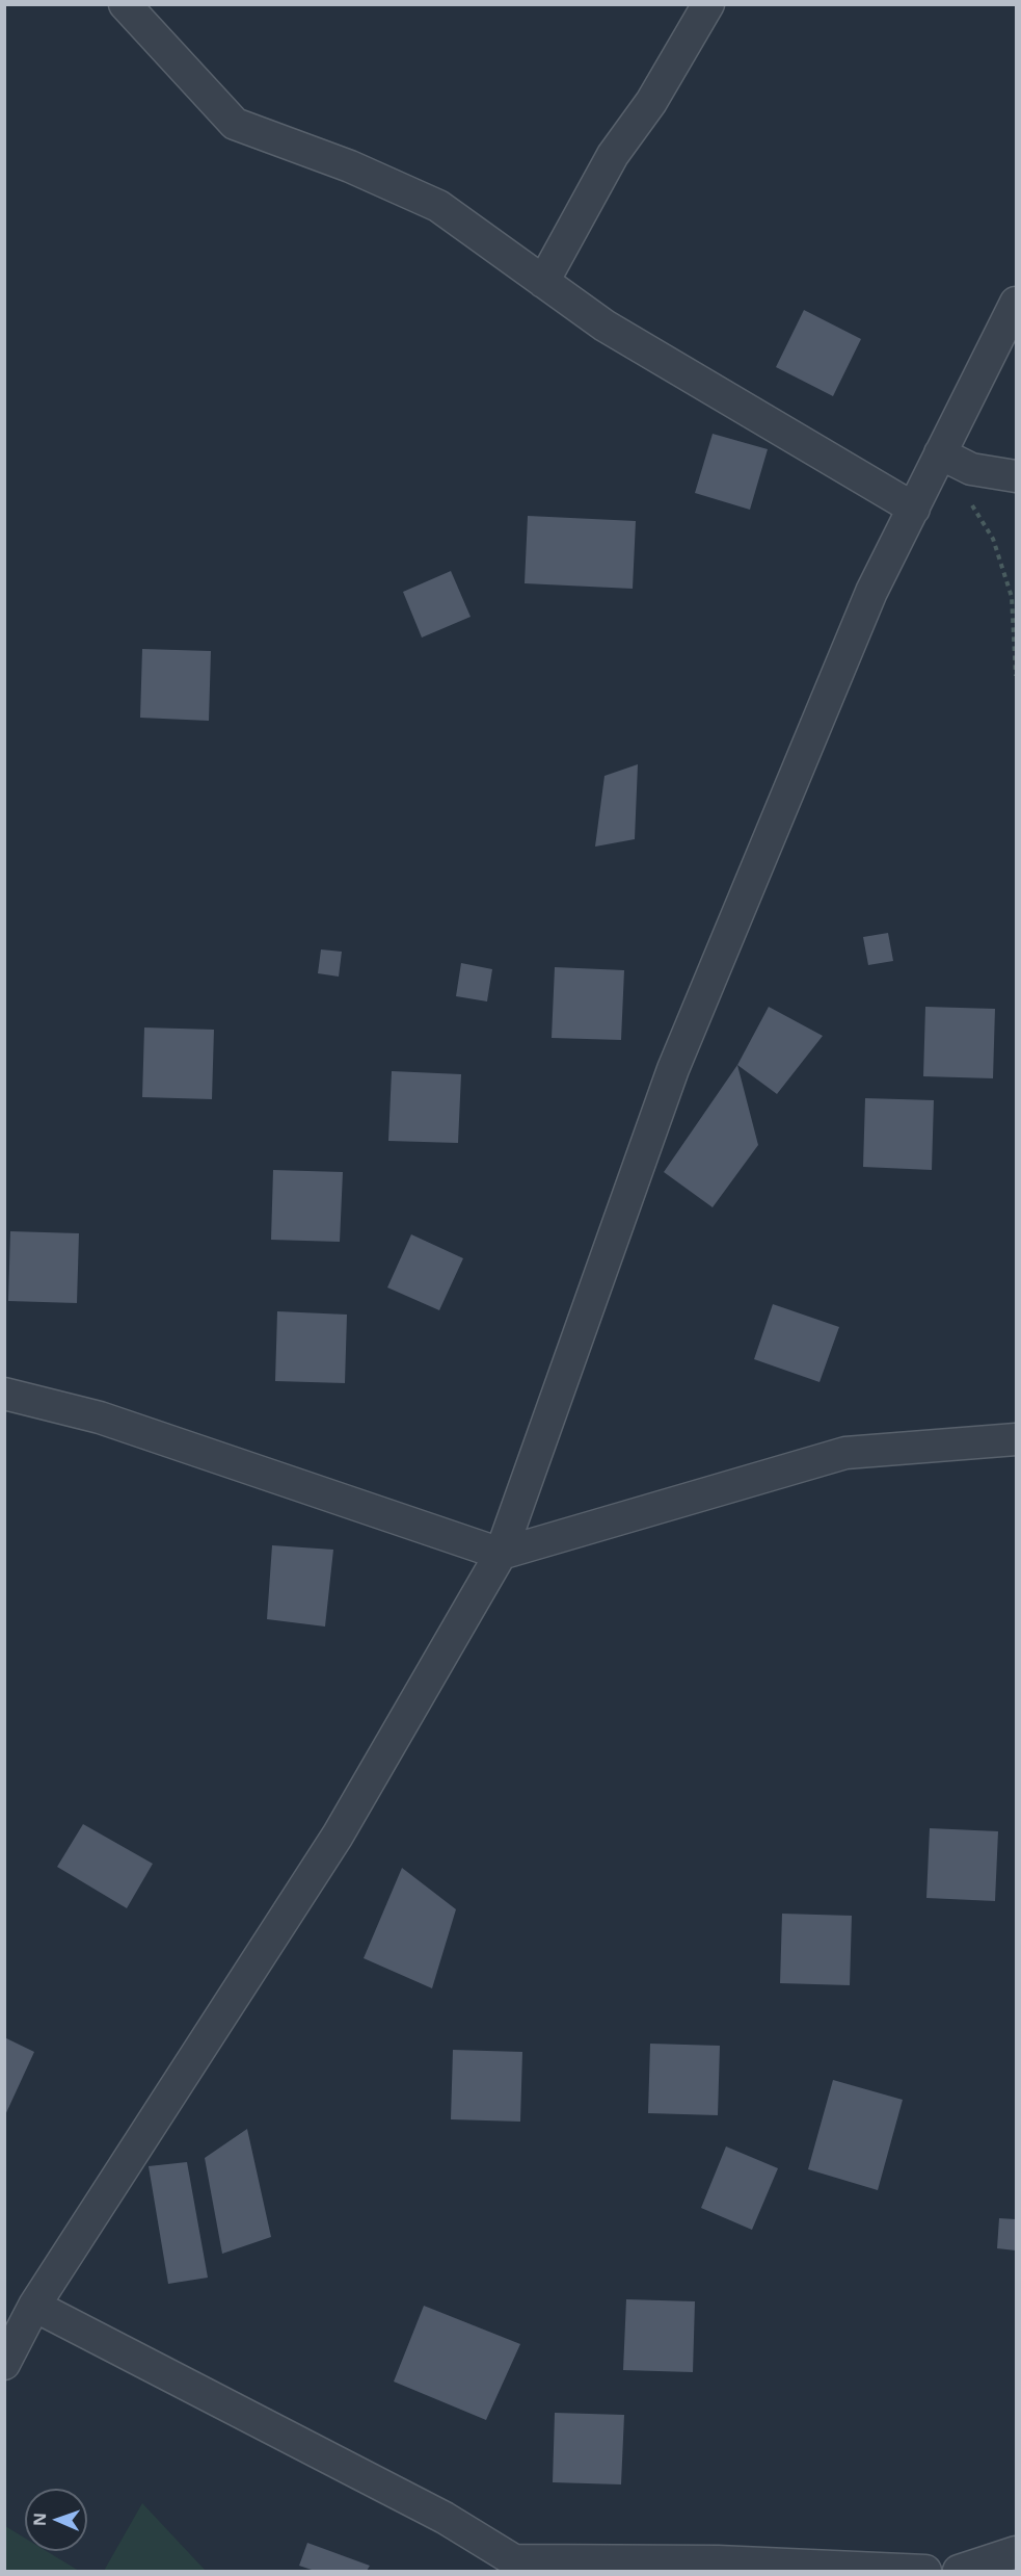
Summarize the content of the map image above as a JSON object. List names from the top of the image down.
{
  "north": "left"
}
